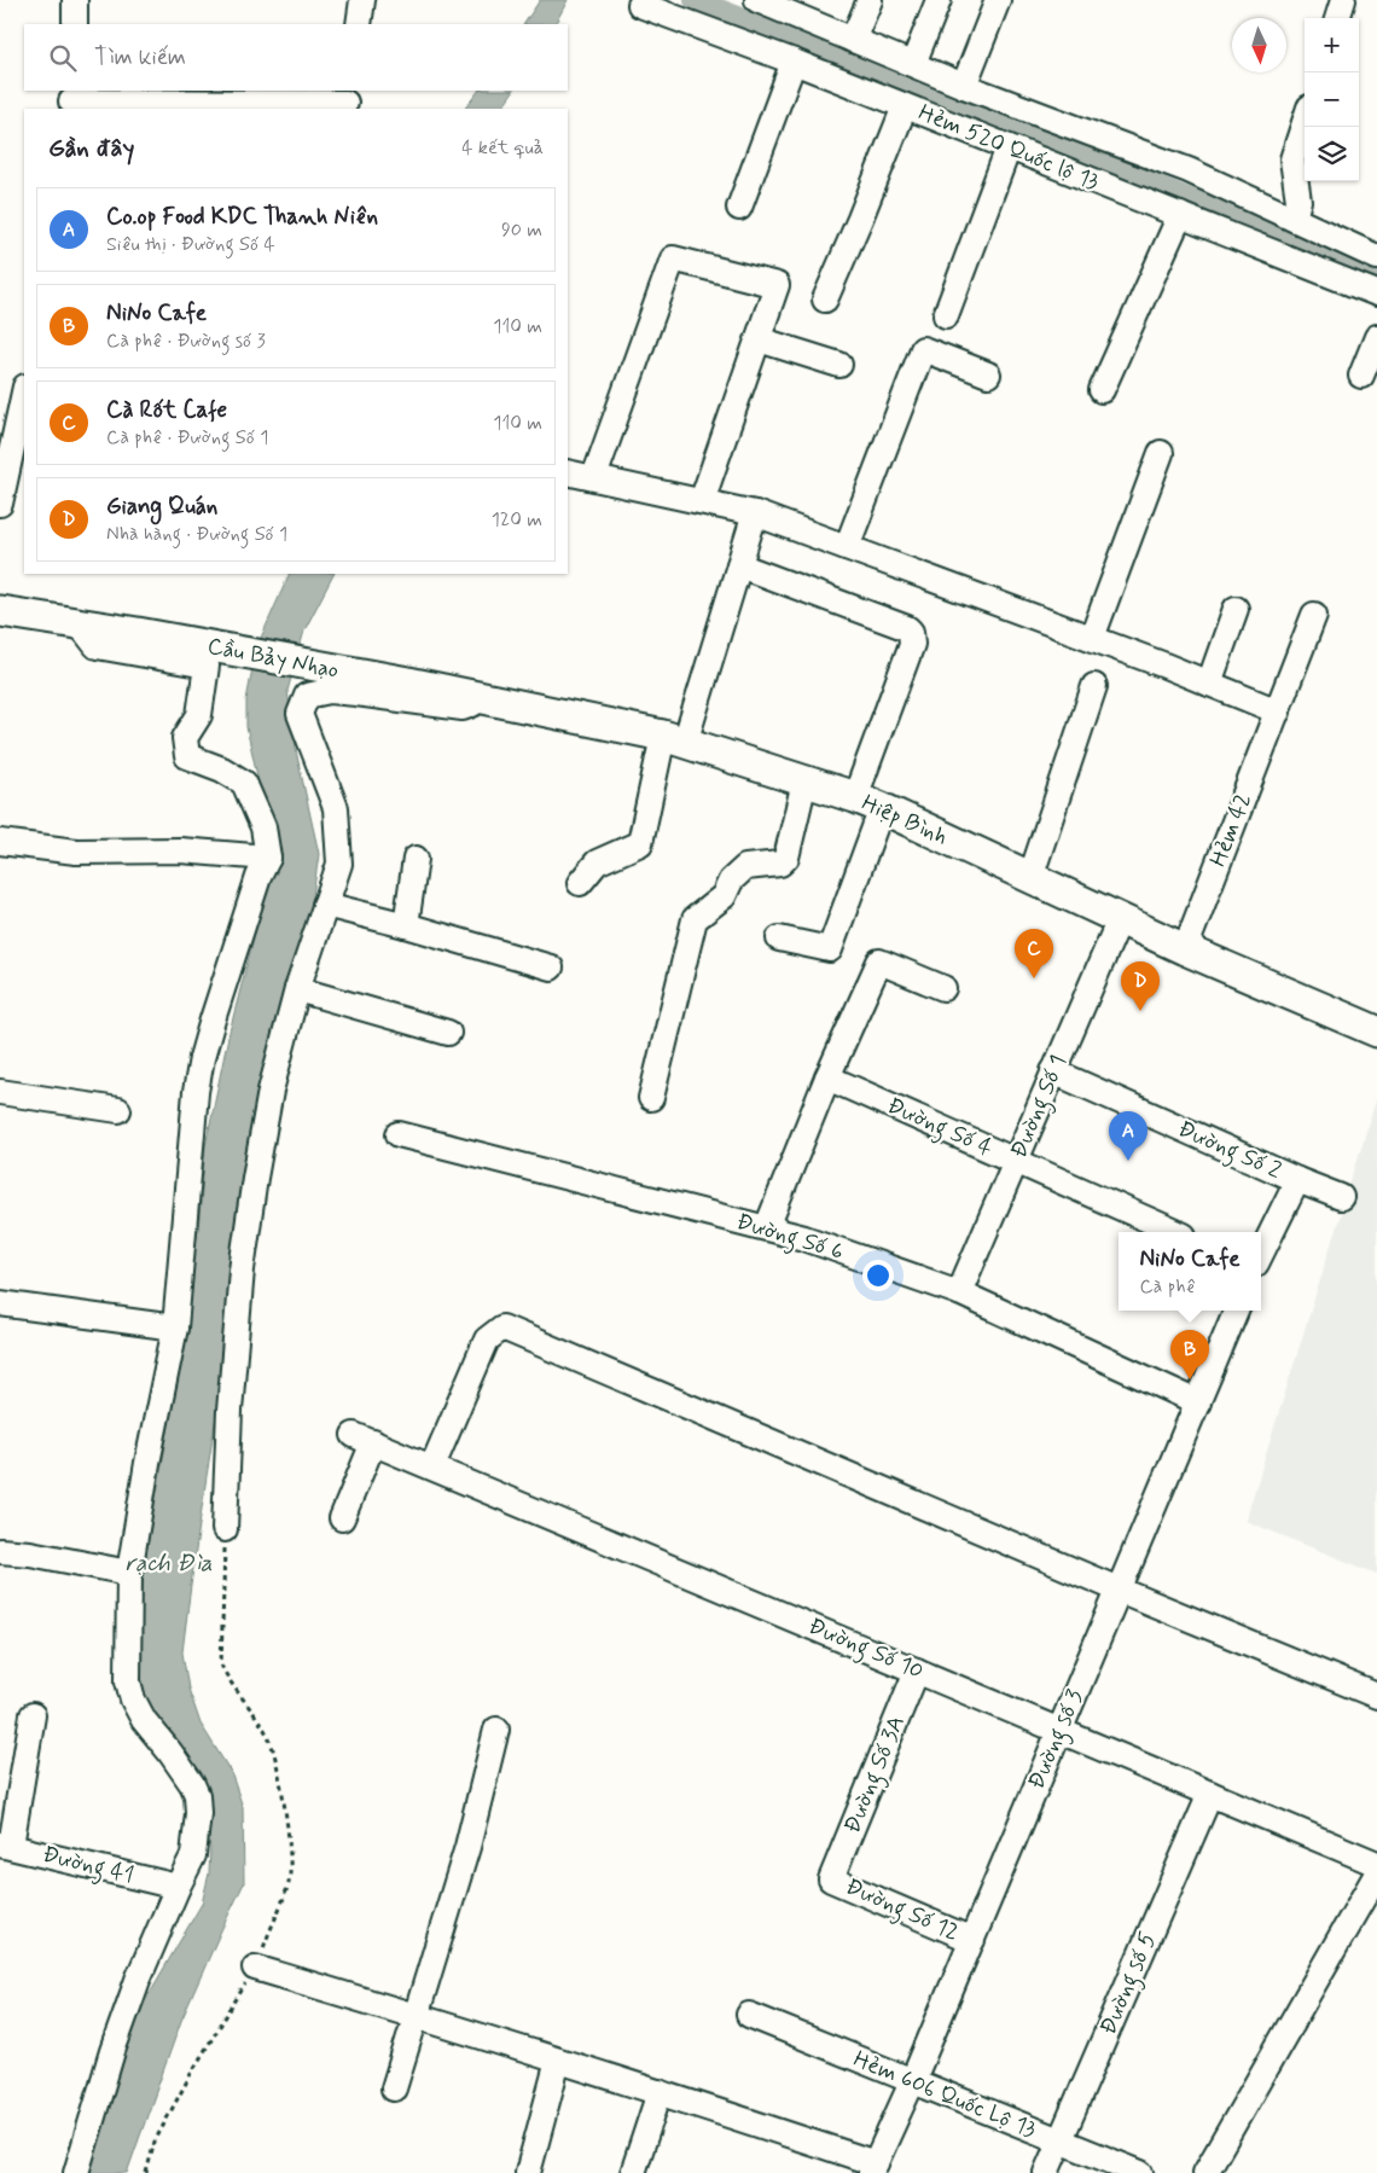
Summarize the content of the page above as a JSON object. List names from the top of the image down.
{
  "streets": {
    "main road": ["Cầu Bảy Nhạo", "Hiệp Bình"],
    "street": [
      "Hẻm 520 Quốc lộ 13",
      "Hẻm 42",
      "Đường Số 1",
      "Đường Số 4",
      "Đường Số 2",
      "Đường Số 6",
      "Đường Số 10",
      "Đường số 3",
      "Đường Số 3A",
      "Đường 41",
      "Đường Số 12",
      "Đường số 5",
      "Hẻm 606 Quốc Lộ 13"
    ]
  },
  "crossings": [
    ["Cầu Bảy Nhạo", "Hiệp Bình"],
    ["Hiệp Bình", "Hẻm 42"],
    ["Hiệp Bình", "Đường Số 1"],
    ["Đường Số 1", "Đường Số 4"],
    ["Đường Số 1", "Đường Số 2"],
    ["Đường Số 1", "Đường Số 6"],
    ["Đường Số 6", "Đường số 3"],
    ["Đường Số 10", "Đường số 3"],
    ["Đường Số 10", "Đường Số 3A"],
    ["Đường Số 10", "Đường số 5"],
    ["Đường số 3", "Đường Số 12"],
    ["Đường số 3", "Hẻm 606 Quốc Lộ 13"],
    ["Đường Số 3A", "Đường Số 12"],
    ["Đường số 5", "Hẻm 606 Quốc Lộ 13"]
  ],
  "water": ["rạch Đìa"],
  "north": "bottom",
  "page": {
    "map_buttons": ["+", "−"],
    "search": "Tìm kiếm",
    "heading": ["Gần đây", "4 kết quả"],
    "list": [
      {
        "mark": "A",
        "name": "Co.op Food KDC Thanh Niên",
        "note": "Siêu thị · Đường Số 4",
        "value": "90 m"
      },
      {
        "mark": "B",
        "name": "NiNo Cafe",
        "note": "Cà phê · Đường số 3",
        "value": "110 m"
      },
      {
        "mark": "C",
        "name": "Cà Rốt Cafe",
        "note": "Cà phê · Đường Số 1",
        "value": "110 m"
      },
      {
        "mark": "D",
        "name": "Giang Quán",
        "note": "Nhà hàng · Đường Số 1",
        "value": "120 m"
      }
    ],
    "pins": [
      "C",
      "D",
      "A",
      "B"
    ],
    "popup": ["NiNo Cafe", "Cà phê"]
  }
}
